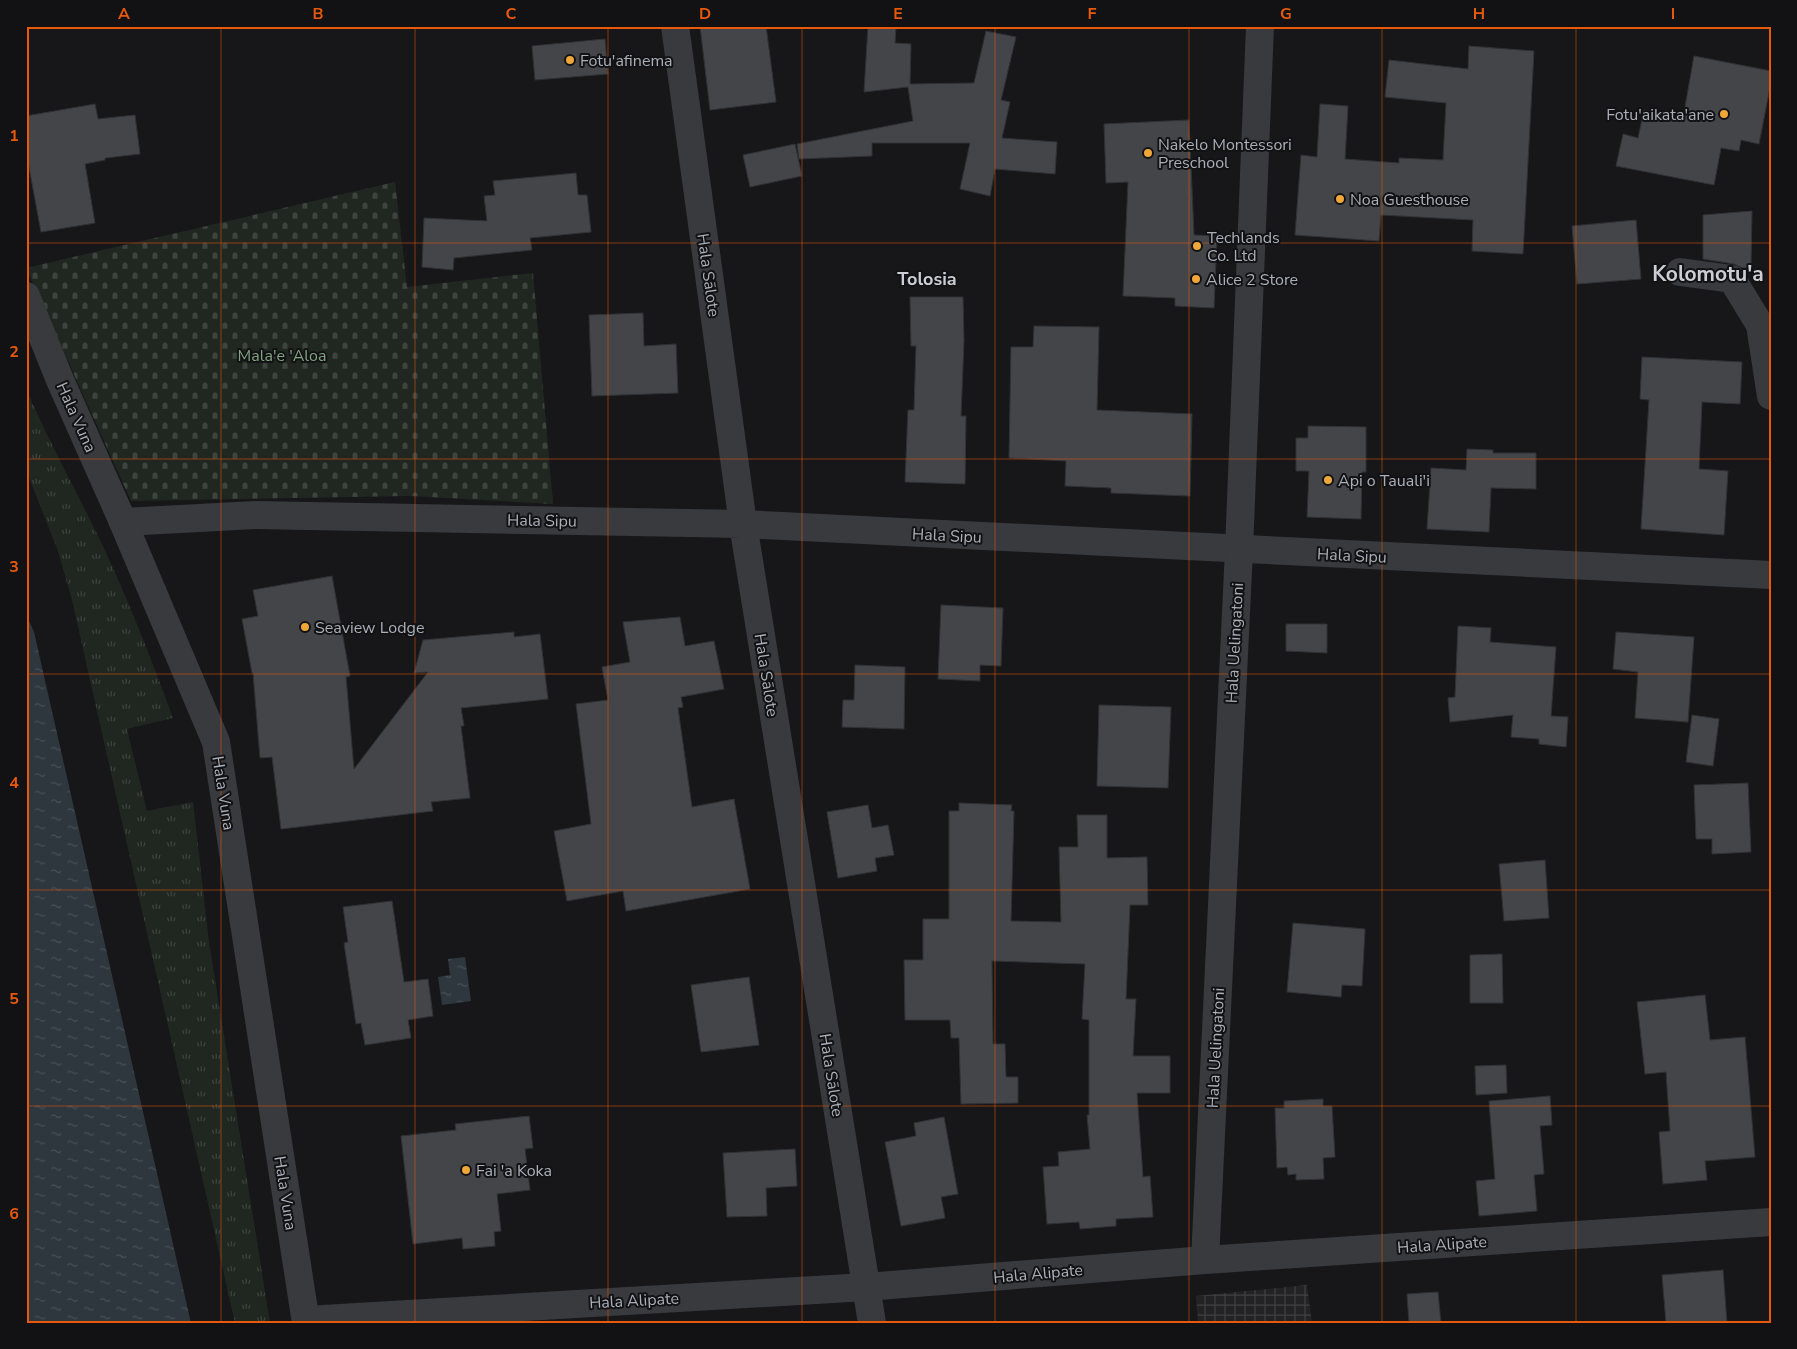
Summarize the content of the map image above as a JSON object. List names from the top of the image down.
{
  "streets": {
    "street": [
      "Hala Sālote",
      "Hala Vuna",
      "Hala Sipu",
      "Hala Uelingatoni",
      "Hala Alipate"
    ]
  },
  "crossings": [
    ["Hala Sālote", "Hala Sipu"],
    ["Hala Sālote", "Hala Alipate"],
    ["Hala Vuna", "Hala Sipu"],
    ["Hala Vuna", "Hala Alipate"],
    ["Hala Sipu", "Hala Uelingatoni"],
    ["Hala Uelingatoni", "Hala Alipate"]
  ],
  "districts": ["Kolomotu'a", "Tolosia"],
  "parks": ["Mala'e 'Aloa"],
  "places": [
    "Fotu'afinema",
    "Fotu'aikata'ane",
    "Nakelo Montessori Preschool",
    "Noa Guesthouse",
    "Techlands Co. Ltd",
    "Alice 2 Store",
    "Api o Tauali'i",
    "Seaview Lodge",
    "Fai 'a Koka"
  ],
  "grid": {
    "columns": [
      "A",
      "B",
      "C",
      "D",
      "E",
      "F",
      "G",
      "H",
      "I"
    ],
    "rows": [
      "1",
      "2",
      "3",
      "4",
      "5",
      "6"
    ]
  }
}
